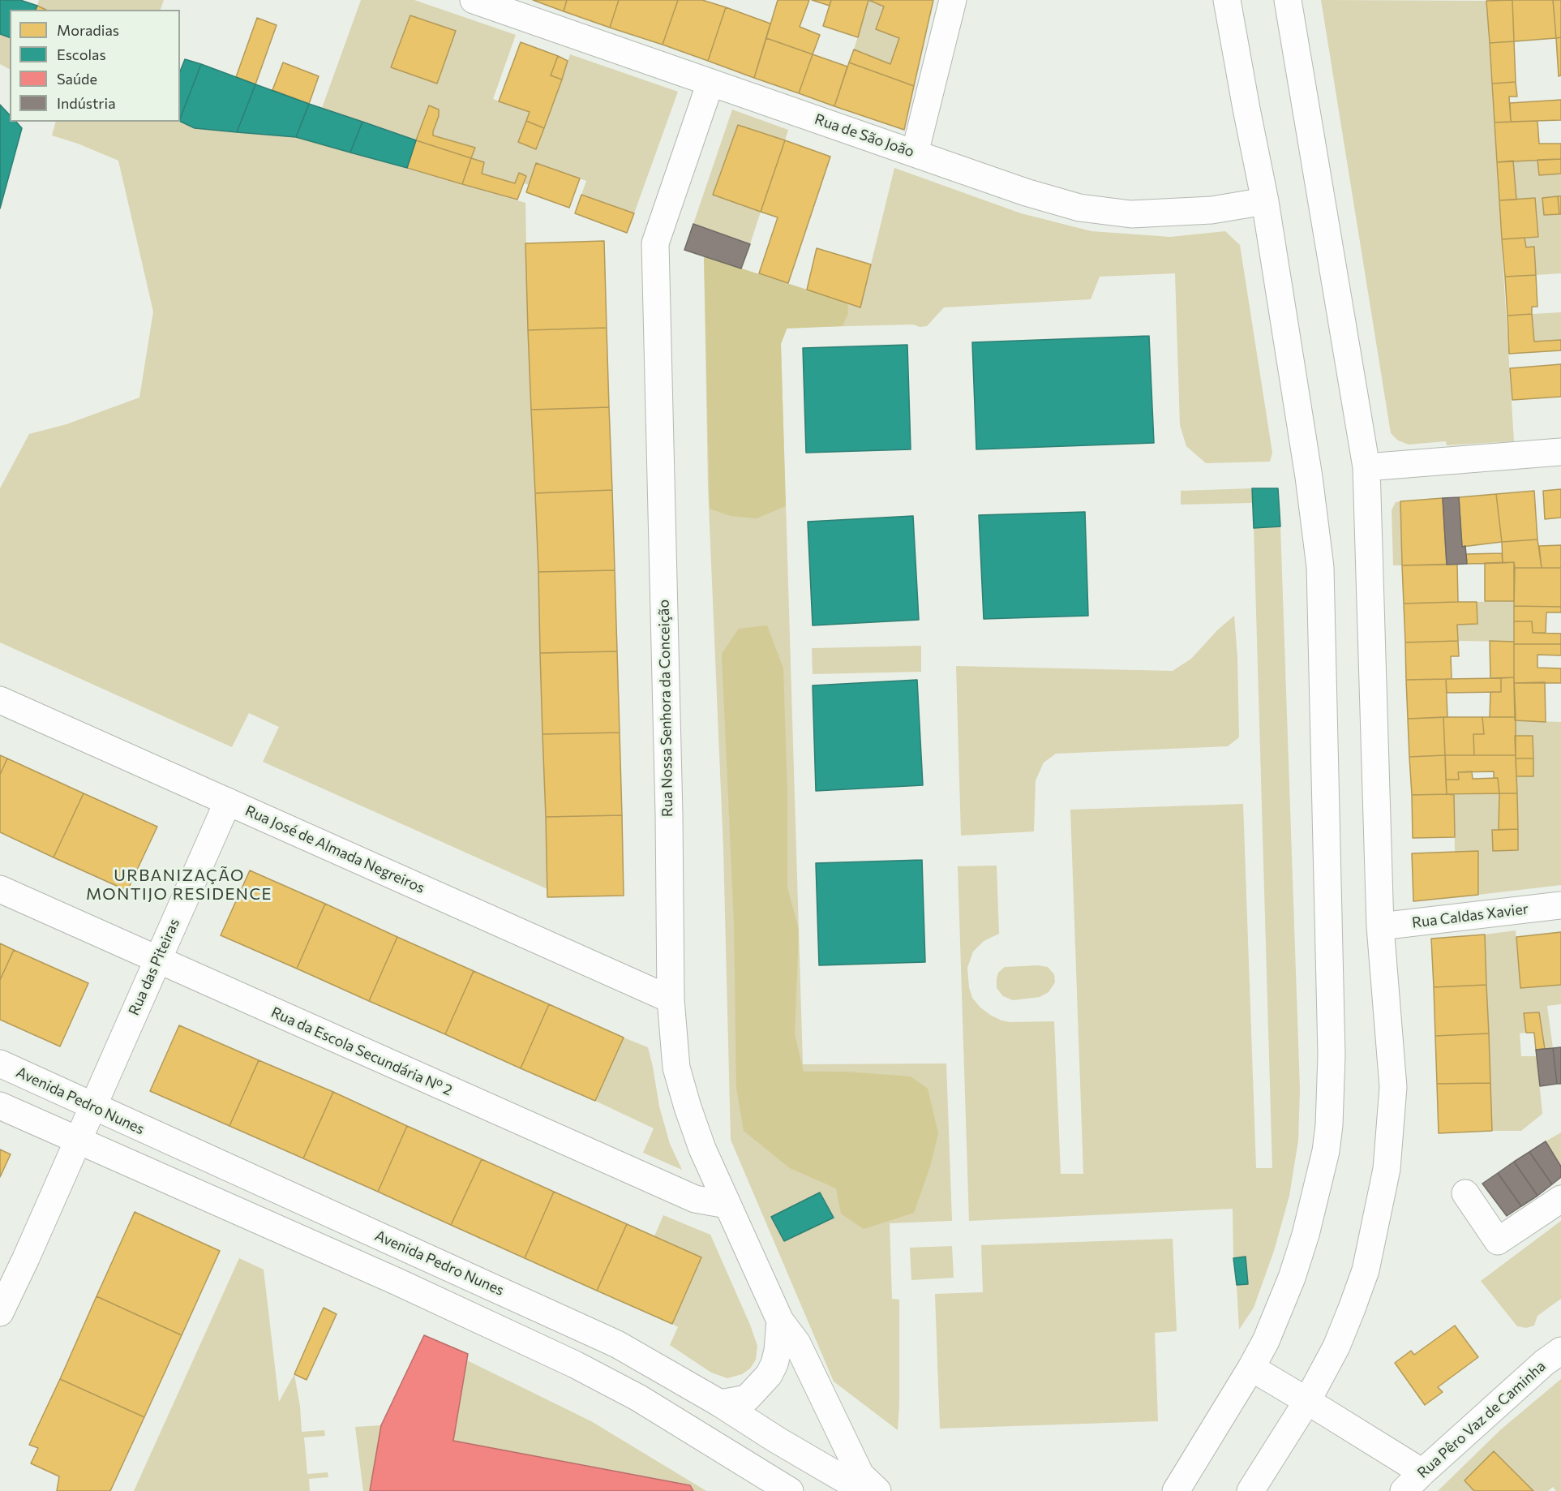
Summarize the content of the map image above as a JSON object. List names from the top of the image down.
{
  "streets": {
    "street": [
      "Rua de São João",
      "Rua Nossa Senhora da Conceição",
      "Rua José de Almada Negreiros",
      "Rua Caldas Xavier",
      "Rua das Piteiras",
      "Rua da Escola Secundária Nº 2",
      "Avenida Pedro Nunes",
      "Rua Pêro Vaz de Caminha"
    ]
  },
  "crossings": [
    ["Rua de São João", "Rua Nossa Senhora da Conceição"],
    ["Rua Nossa Senhora da Conceição", "Rua José de Almada Negreiros"],
    ["Rua Nossa Senhora da Conceição", "Rua da Escola Secundária Nº 2"],
    ["Rua Nossa Senhora da Conceição", "Avenida Pedro Nunes"],
    ["Rua José de Almada Negreiros", "Rua das Piteiras"],
    ["Rua das Piteiras", "Rua da Escola Secundária Nº 2"],
    ["Rua das Piteiras", "Avenida Pedro Nunes"]
  ],
  "districts": ["URBANIZAÇÃO MONTIJO RESIDENCE"],
  "legend": [
    "Moradias",
    "Escolas",
    "Saúde",
    "Indústria"
  ]
}
